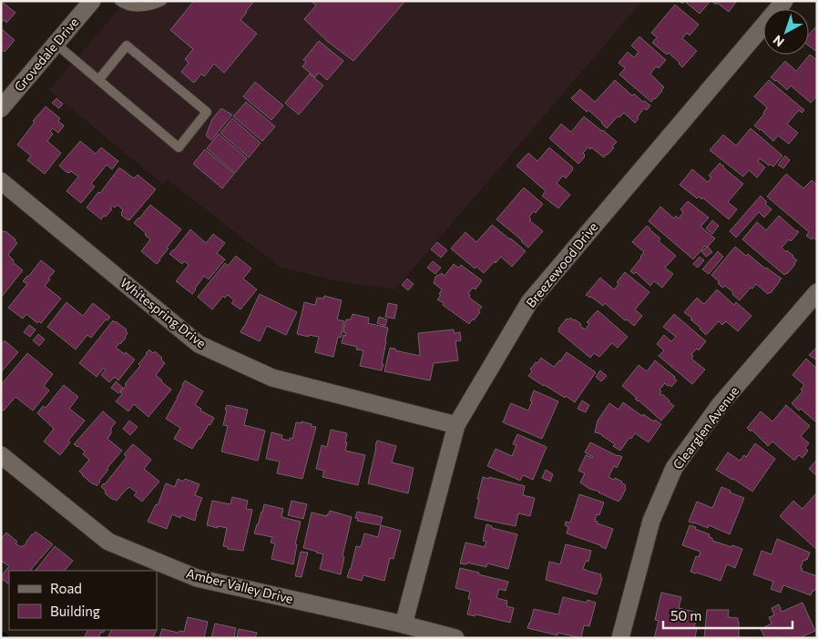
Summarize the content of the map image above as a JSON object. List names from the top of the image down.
{
  "streets": {
    "street": [
      "Grovedale Drive",
      "Breezewood Drive",
      "Whitespring Drive",
      "Clearglen Avenue",
      "Amber Valley Drive"
    ]
  },
  "crossings": [
    ["Breezewood Drive", "Whitespring Drive"],
    ["Breezewood Drive", "Amber Valley Drive"]
  ],
  "legend": ["Road", "Building"],
  "scale_bar": "50 m",
  "north": "bottom left"
}
